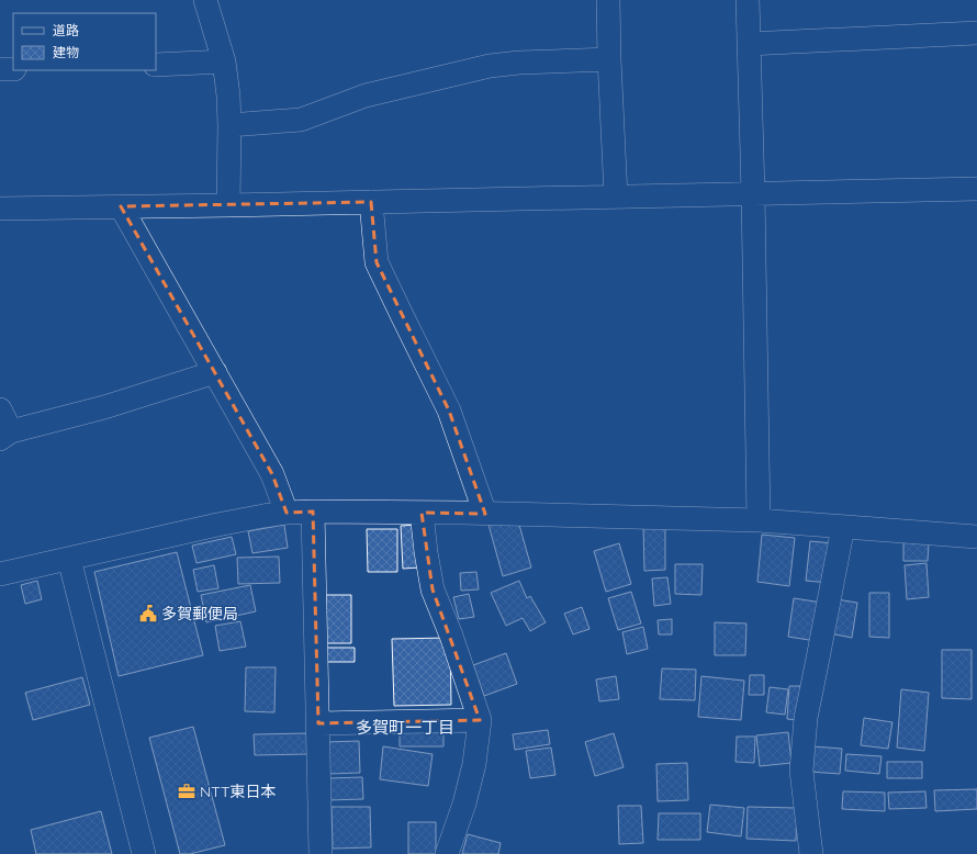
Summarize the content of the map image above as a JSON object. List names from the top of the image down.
{
  "districts": ["多賀町一丁目"],
  "places": {
    "public building": ["多賀郵便局"],
    "office": ["NTT東日本"]
  },
  "legend": ["道路", "建物"]
}
